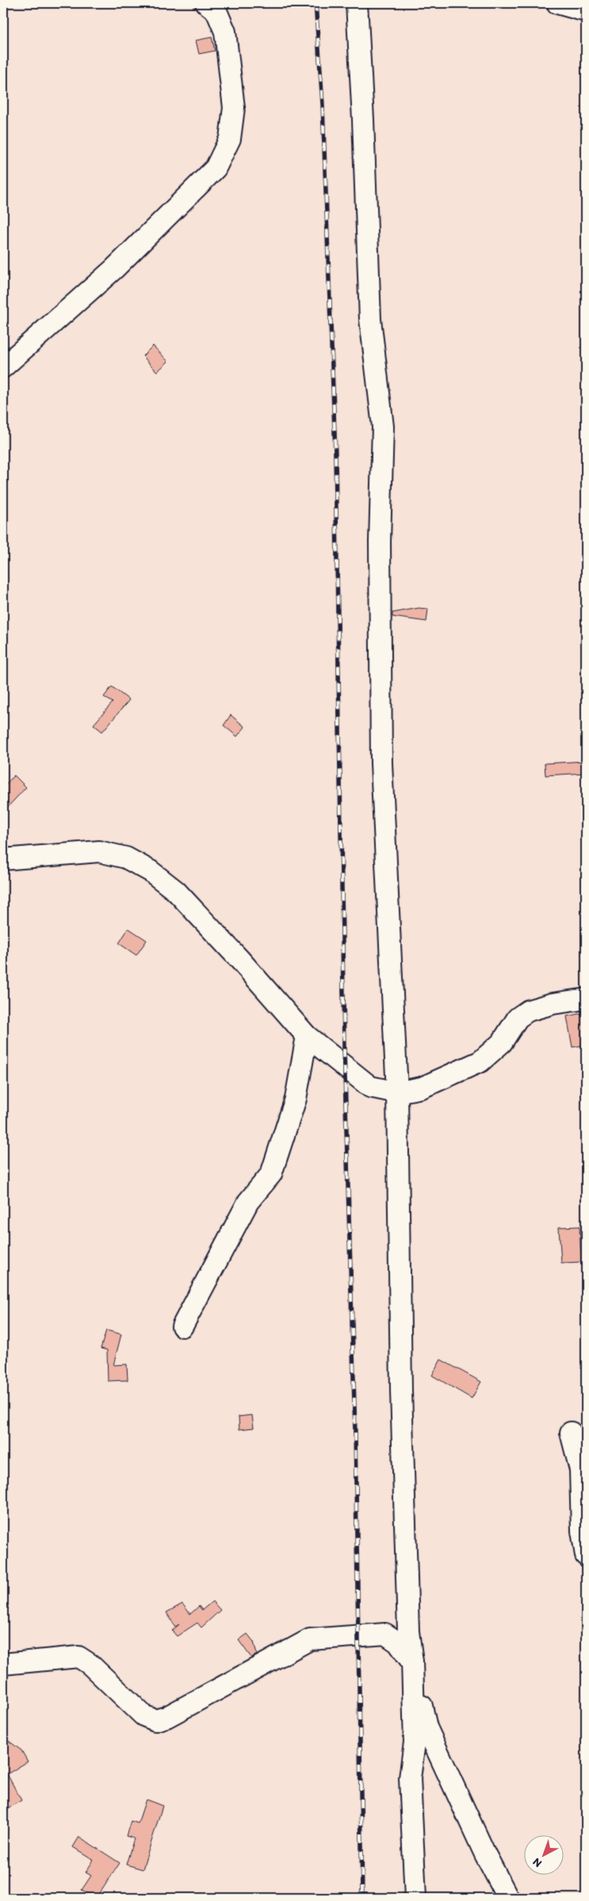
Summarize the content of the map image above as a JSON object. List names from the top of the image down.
{
  "north": "bottom left"
}
